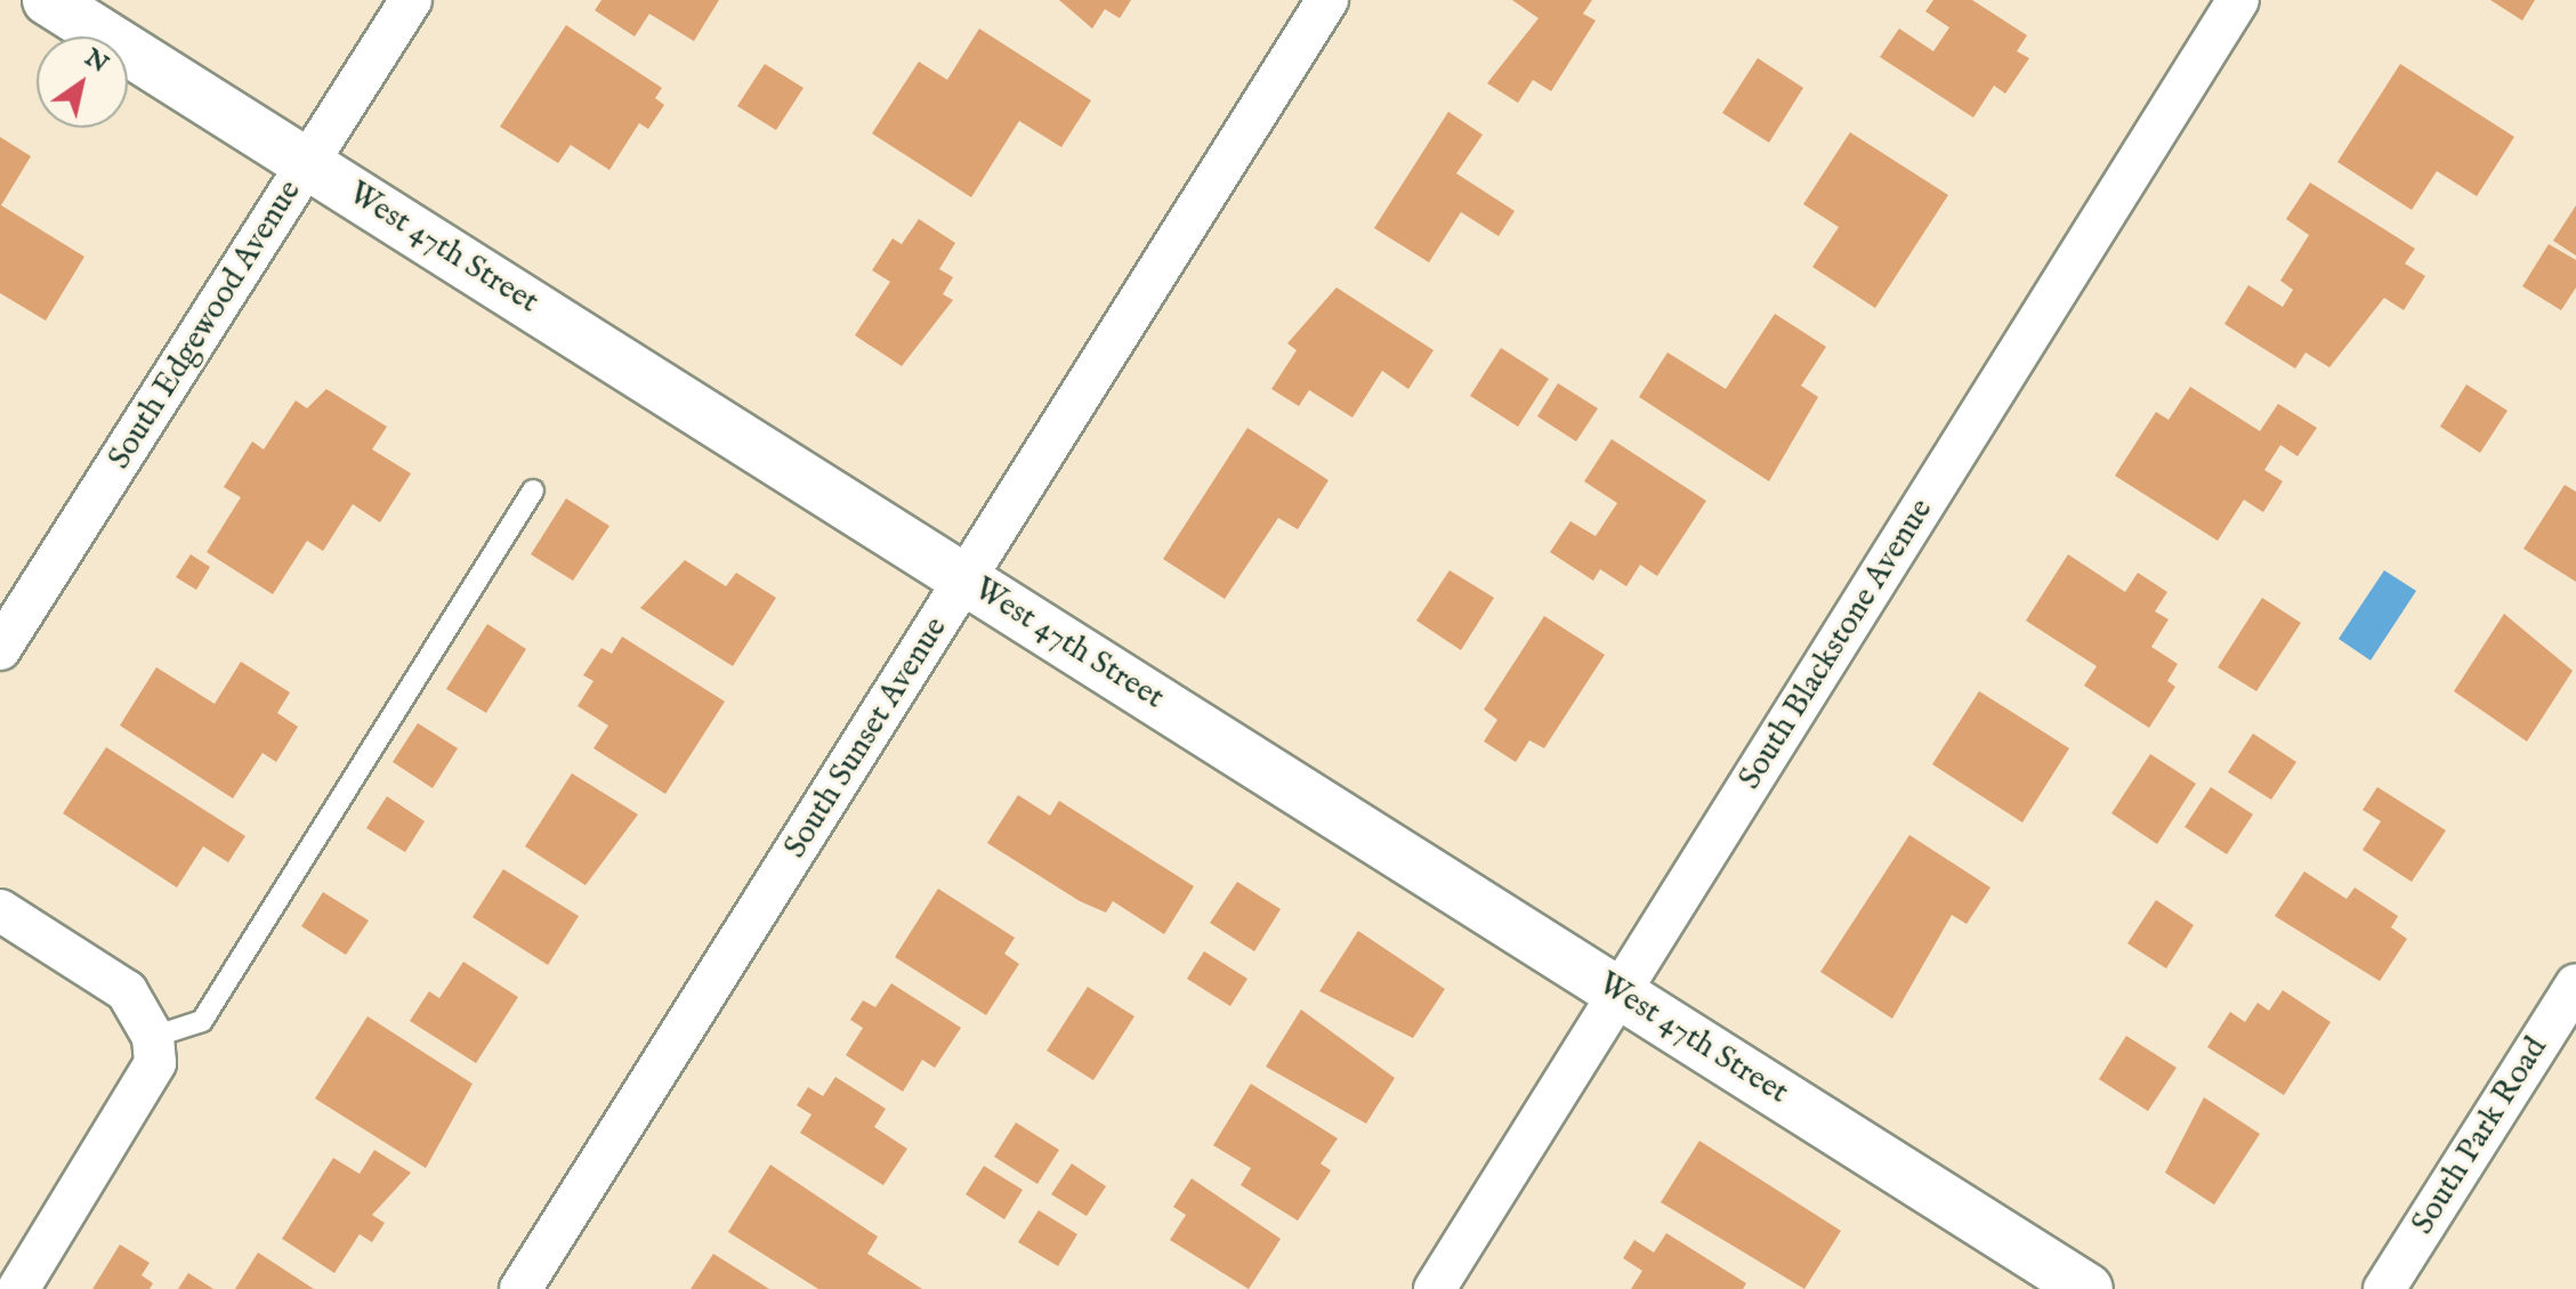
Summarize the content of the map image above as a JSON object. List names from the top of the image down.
{
  "streets": {
    "main road": ["West 47th Street"],
    "street": [
      "South Edgewood Avenue",
      "South Blackstone Avenue",
      "South Sunset Avenue",
      "South Park Road"
    ]
  },
  "crossings": [
    ["West 47th Street", "South Edgewood Avenue"],
    ["West 47th Street", "South Blackstone Avenue"],
    ["West 47th Street", "South Sunset Avenue"]
  ],
  "north": "top right"
}
